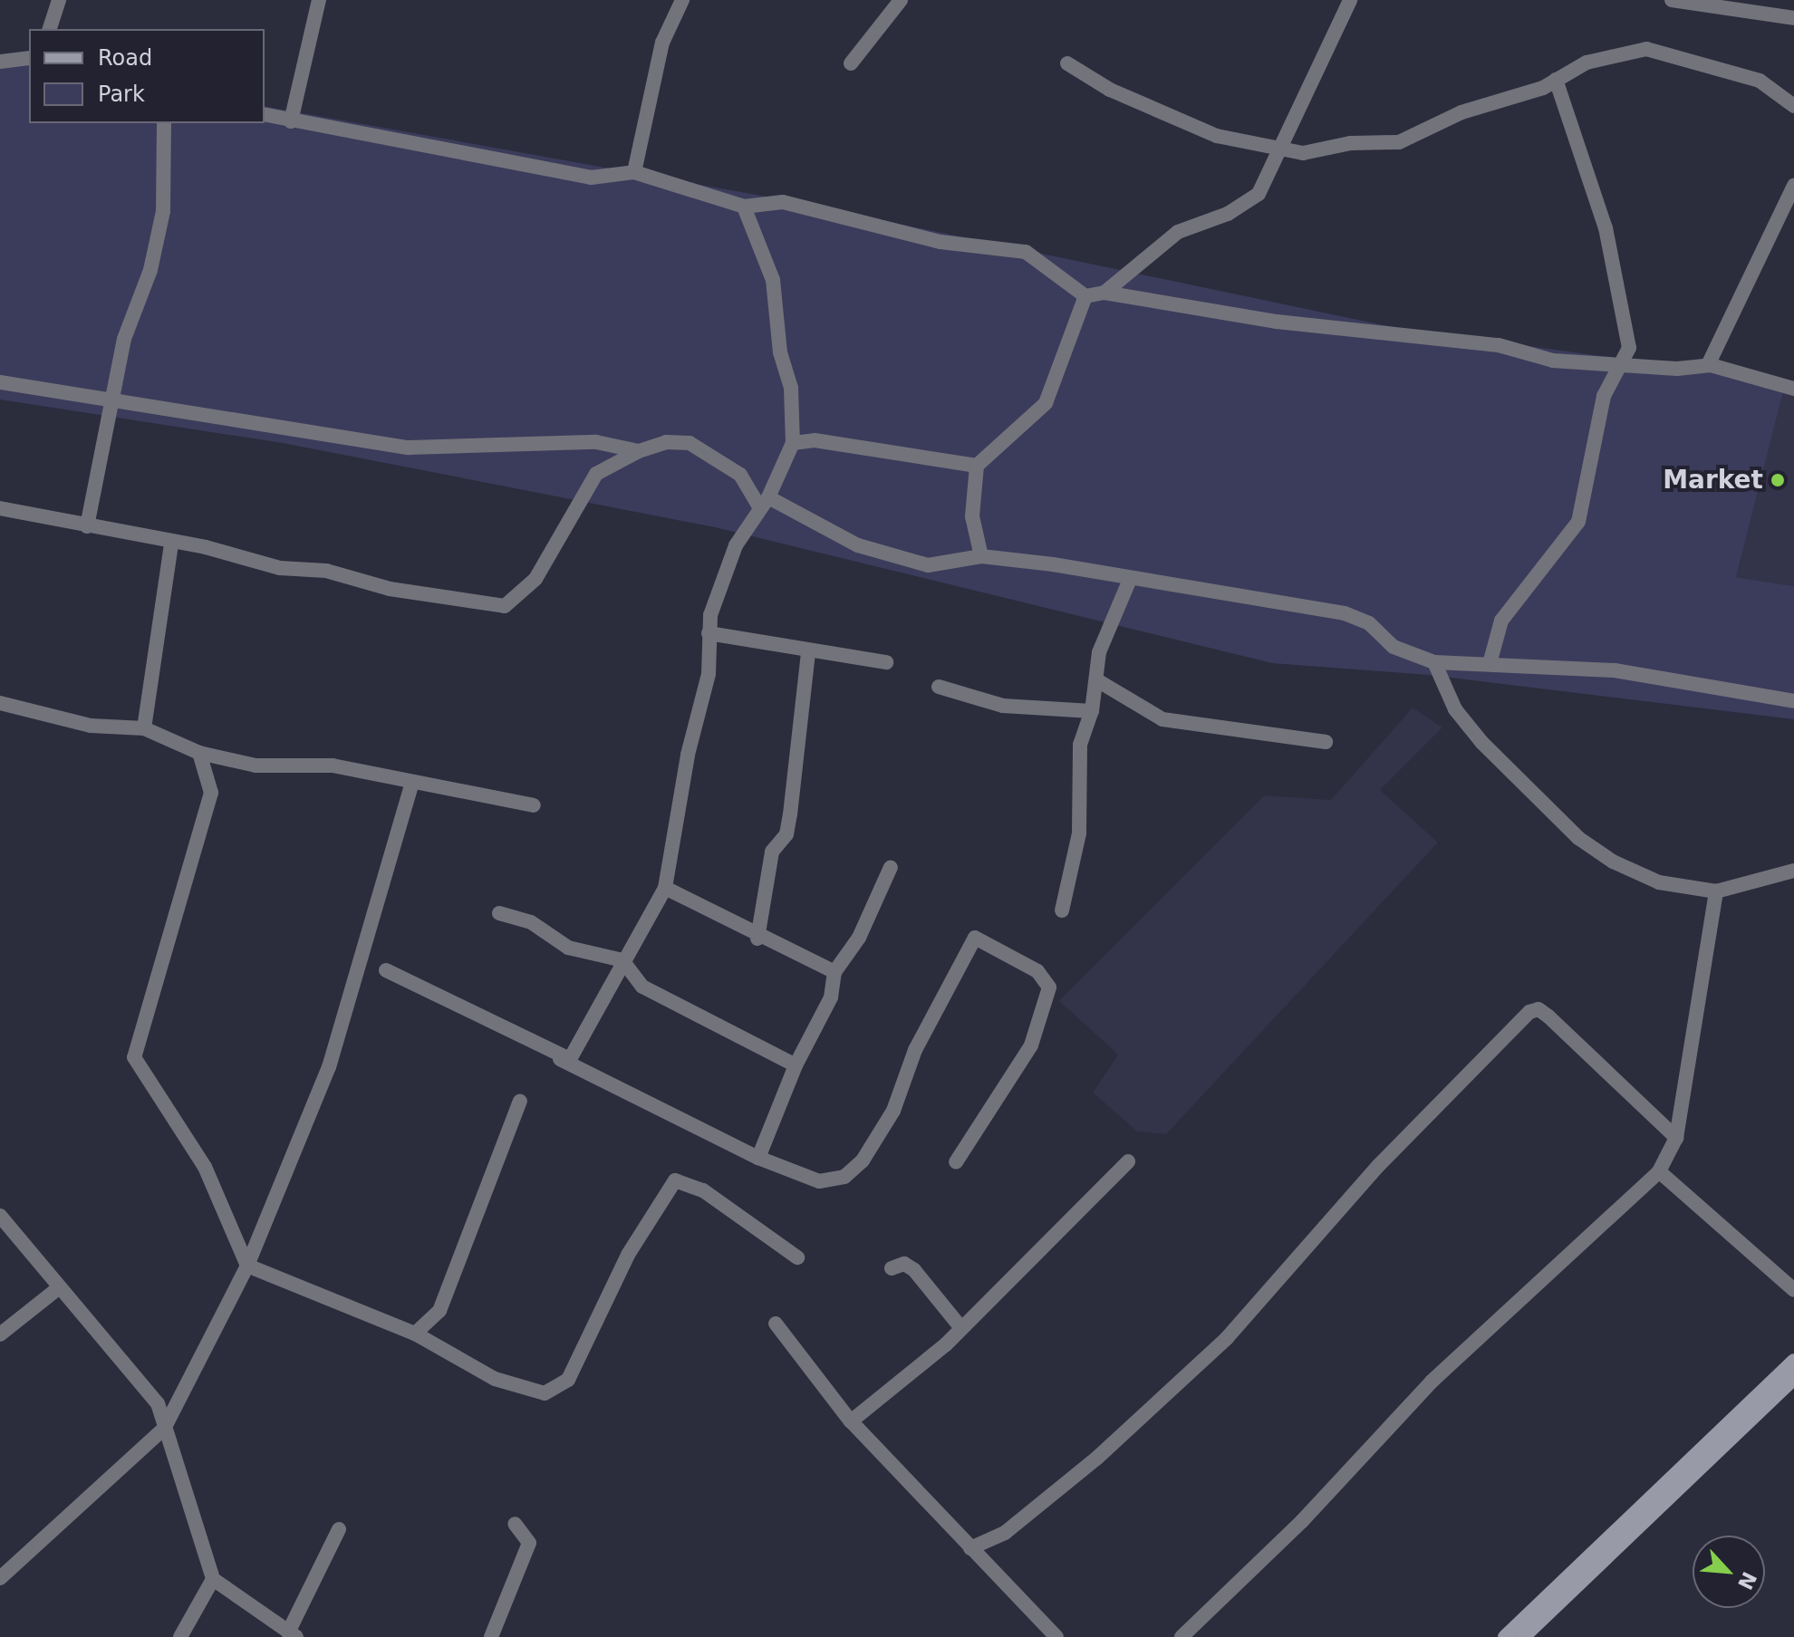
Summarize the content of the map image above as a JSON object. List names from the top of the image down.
{
  "places": ["Market"],
  "legend": ["Road", "Park"],
  "north": "bottom right"
}
